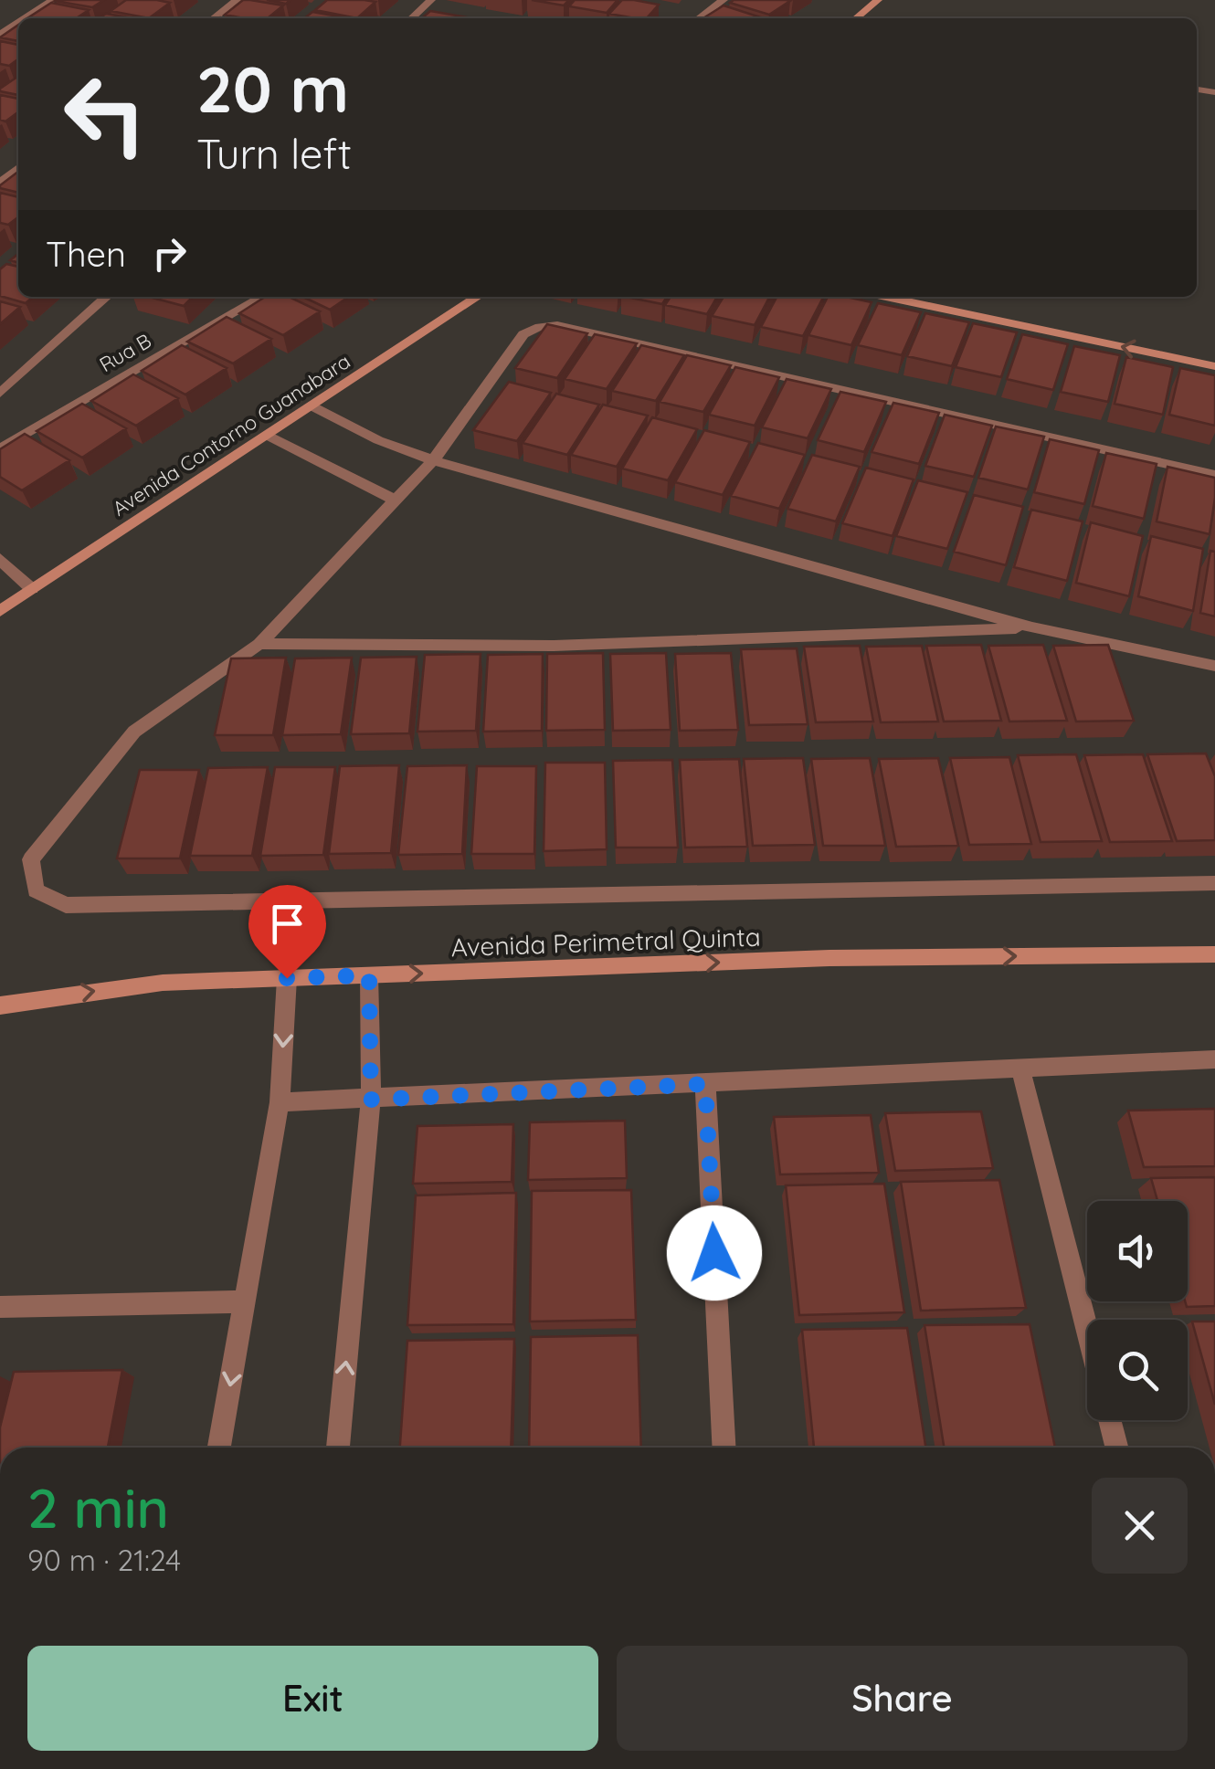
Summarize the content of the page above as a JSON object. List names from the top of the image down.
{
  "streets": {
    "main road": ["Avenida Contorno Guanabara", "Avenida Perimetral Quinta"],
    "street": ["Rua B"]
  },
  "one_way": ["Avenida Perimetral Quinta"],
  "page": {
    "turn": ["20 m", "Turn left"],
    "then": "Then",
    "heading": ["2 min", "90 m · 21:24"],
    "buttons": ["Exit", "Share"]
  }
}
